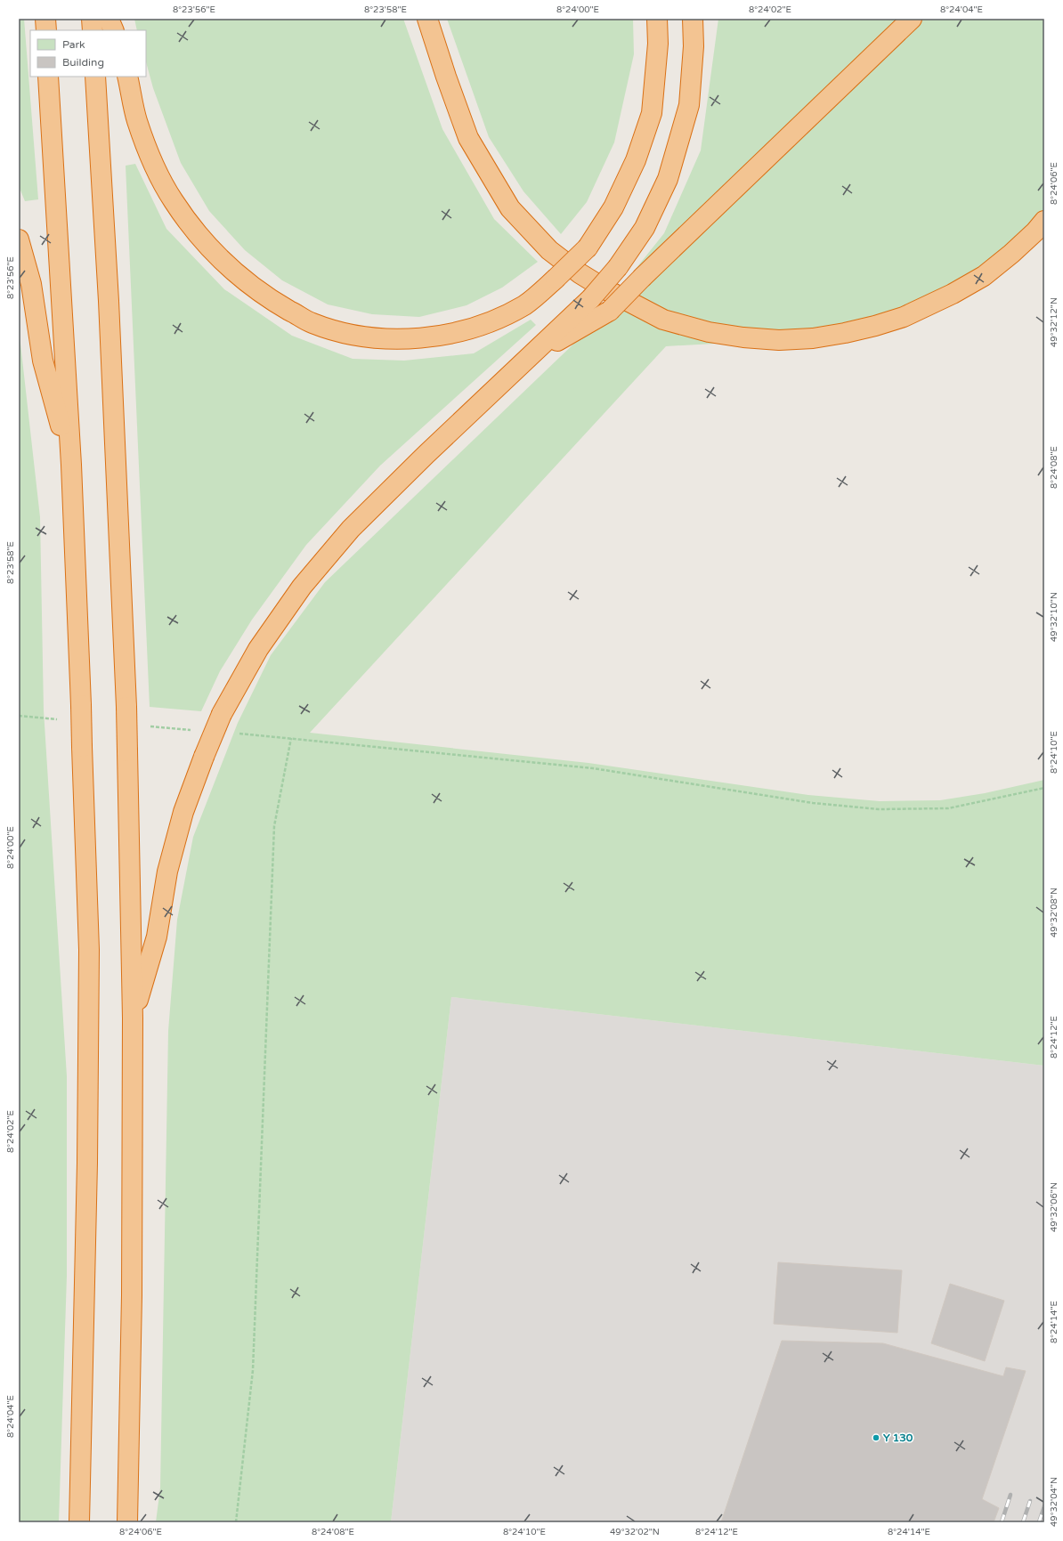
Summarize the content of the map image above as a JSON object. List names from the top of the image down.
{
  "places": ["Y 130"],
  "legend": ["Park", "Building"],
  "coordinates": [
    "8°23'56\"E",
    "8°23'58\"E",
    "8°24'00\"E",
    "8°24'02\"E",
    "8°24'04\"E",
    "8°24'06\"E",
    "49°32'12\"N",
    "8°24'08\"E",
    "49°32'10\"N",
    "8°24'10\"E",
    "49°32'08\"N",
    "8°24'12\"E",
    "49°32'06\"N",
    "8°24'14\"E",
    "49°32'04\"N",
    "49°32'02\"N"
  ]
}
